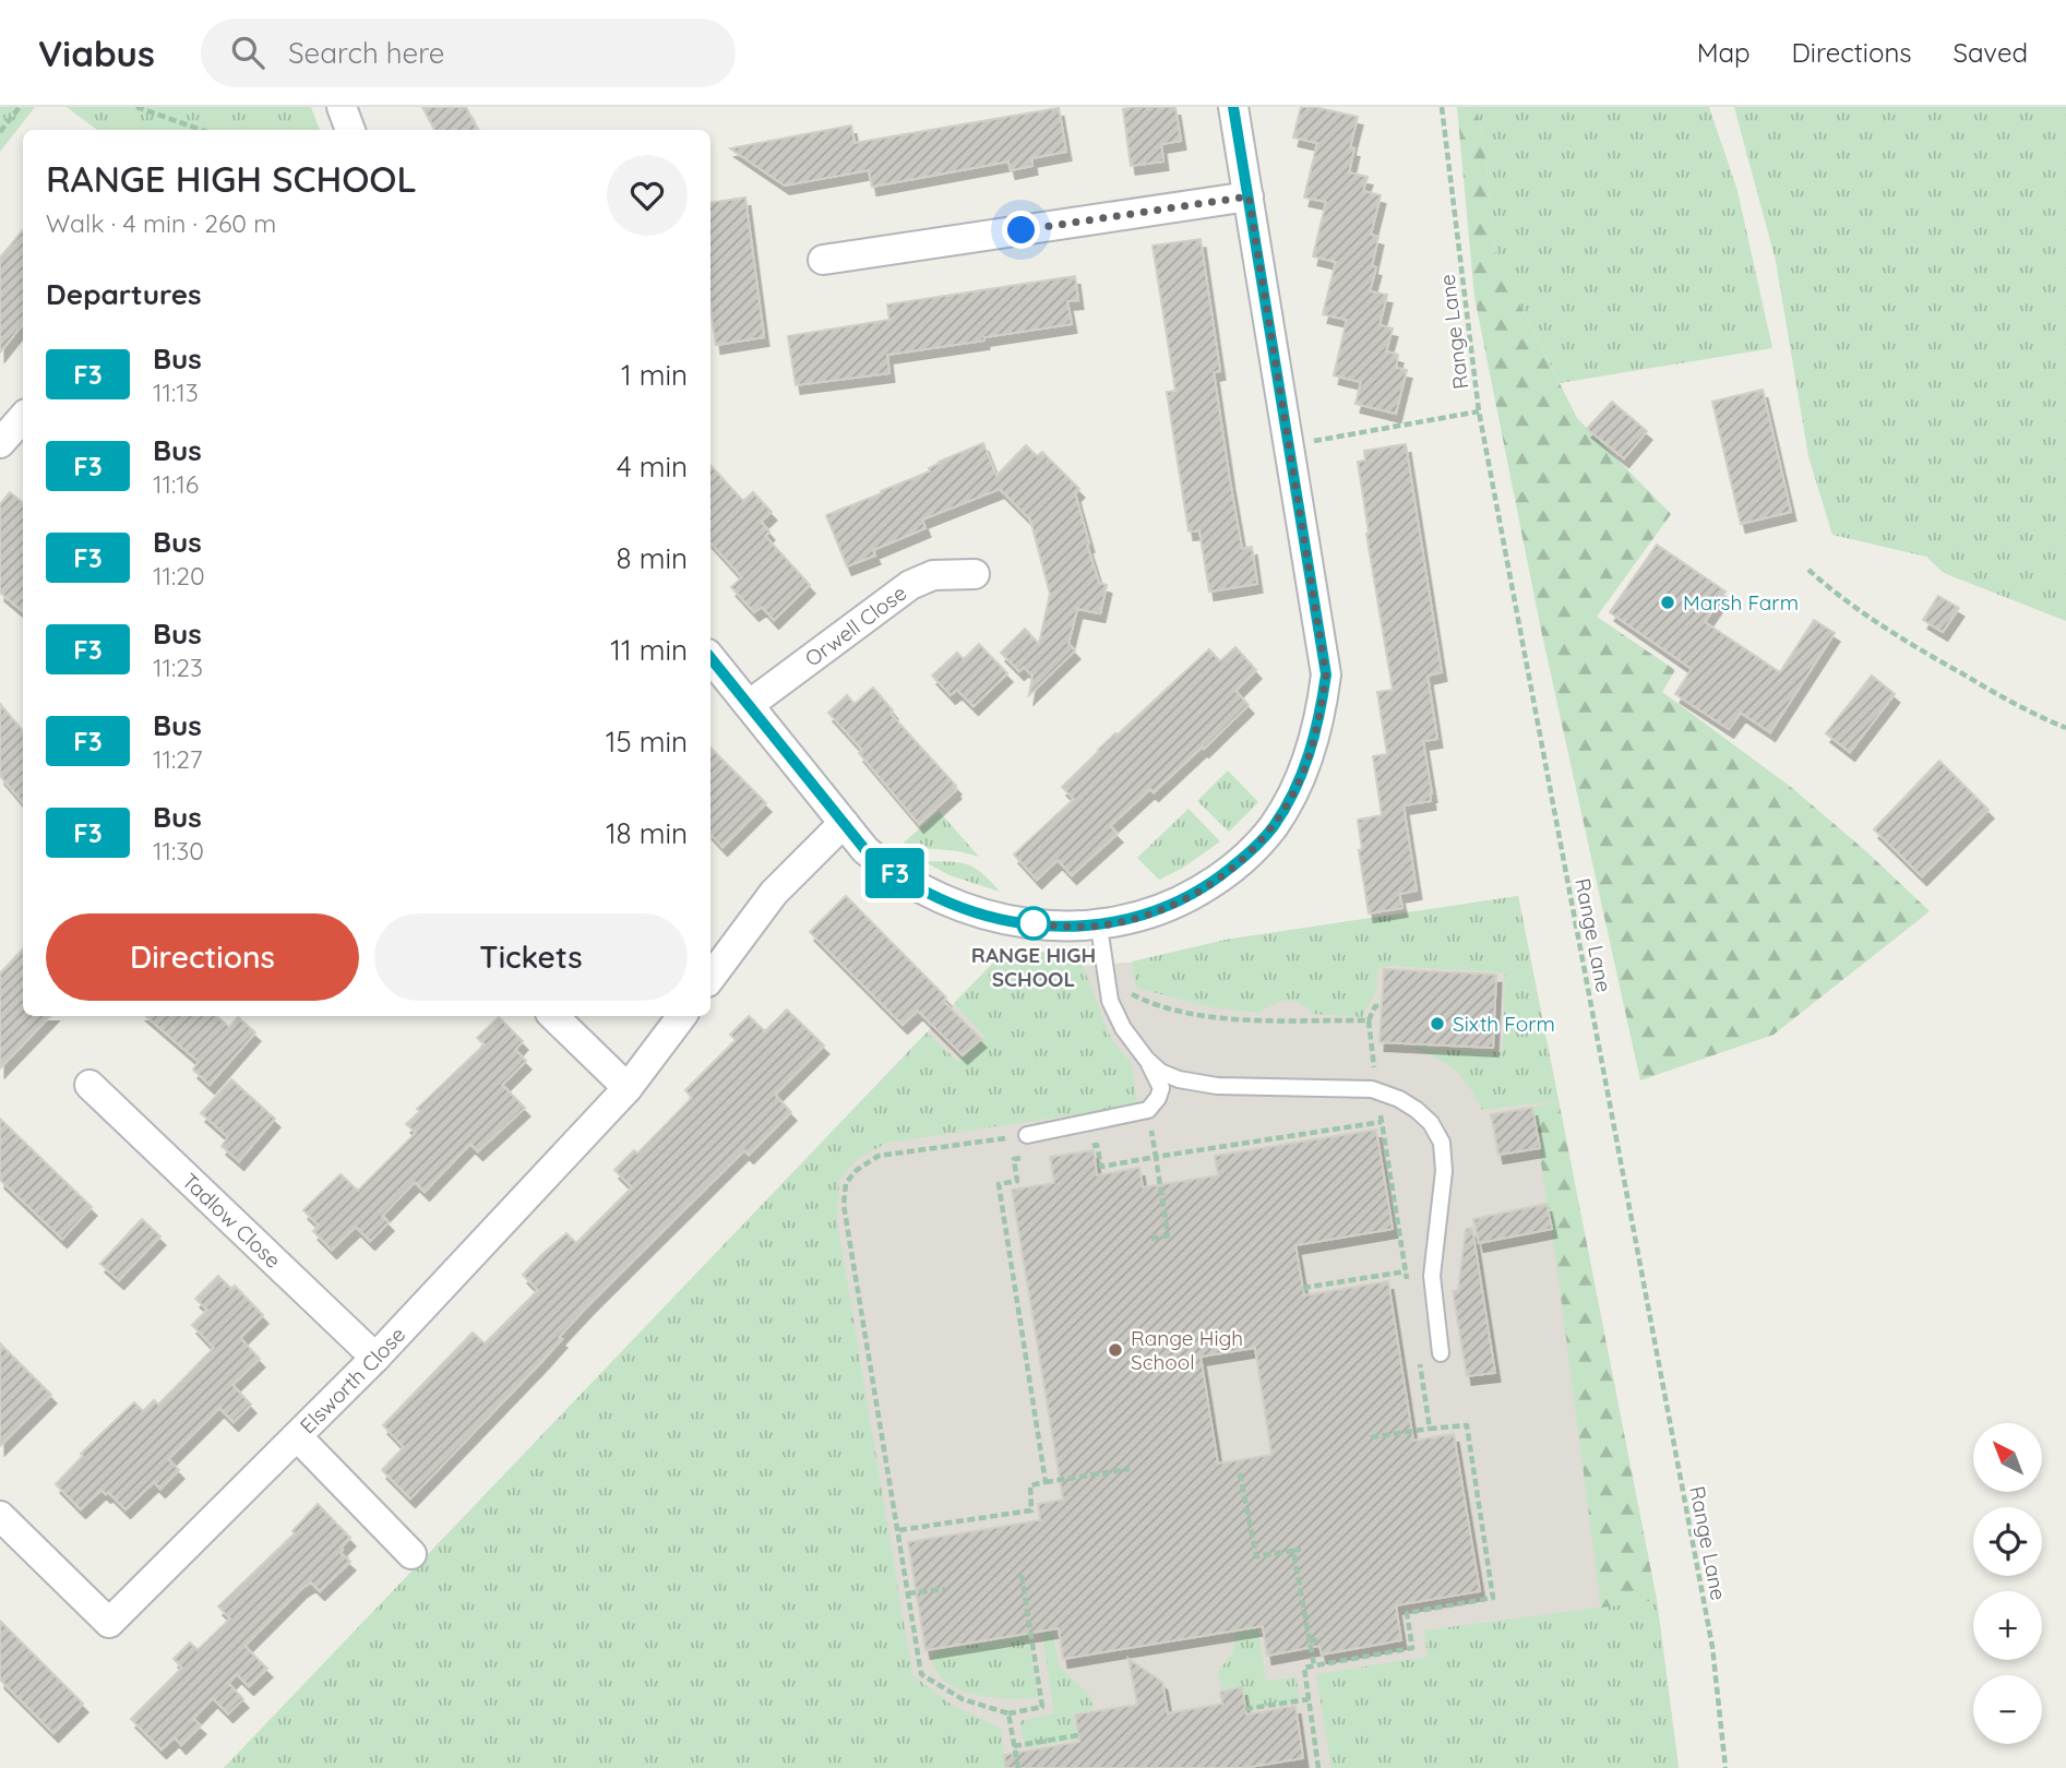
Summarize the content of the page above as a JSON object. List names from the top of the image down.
{
  "streets": {
    "street": ["Orwell Close", "Tadlow Close", "Elsworth Close"],
    "path": ["Range Lane"]
  },
  "crossings": [
    ["Tadlow Close", "Elsworth Close"]
  ],
  "places": [
    "Marsh Farm",
    "RANGE HIGH SCHOOL",
    "Sixth Form",
    "Range High School"
  ],
  "lines": ["bus line F3"],
  "north": "top left",
  "page": {
    "header": "Viabus",
    "search": "Search here",
    "nav": ["Map", "Directions", "Saved"],
    "on_map": "F3",
    "heading": [
      ["RANGE HIGH SCHOOL", "Walk · 4 min · 260 m"],
      "Departures"
    ],
    "list": [
      {
        "mark": "F3",
        "name": "Bus",
        "note": "11:13",
        "value": "1 min"
      },
      {
        "mark": "F3",
        "name": "Bus",
        "note": "11:16",
        "value": "4 min"
      },
      {
        "mark": "F3",
        "name": "Bus",
        "note": "11:20",
        "value": "8 min"
      },
      {
        "mark": "F3",
        "name": "Bus",
        "note": "11:23",
        "value": "11 min"
      },
      {
        "mark": "F3",
        "name": "Bus",
        "note": "11:27",
        "value": "15 min"
      },
      {
        "mark": "F3",
        "name": "Bus",
        "note": "11:30",
        "value": "18 min"
      }
    ],
    "buttons": ["Directions", "Tickets"],
    "map_buttons": ["+", "−"]
  }
}
